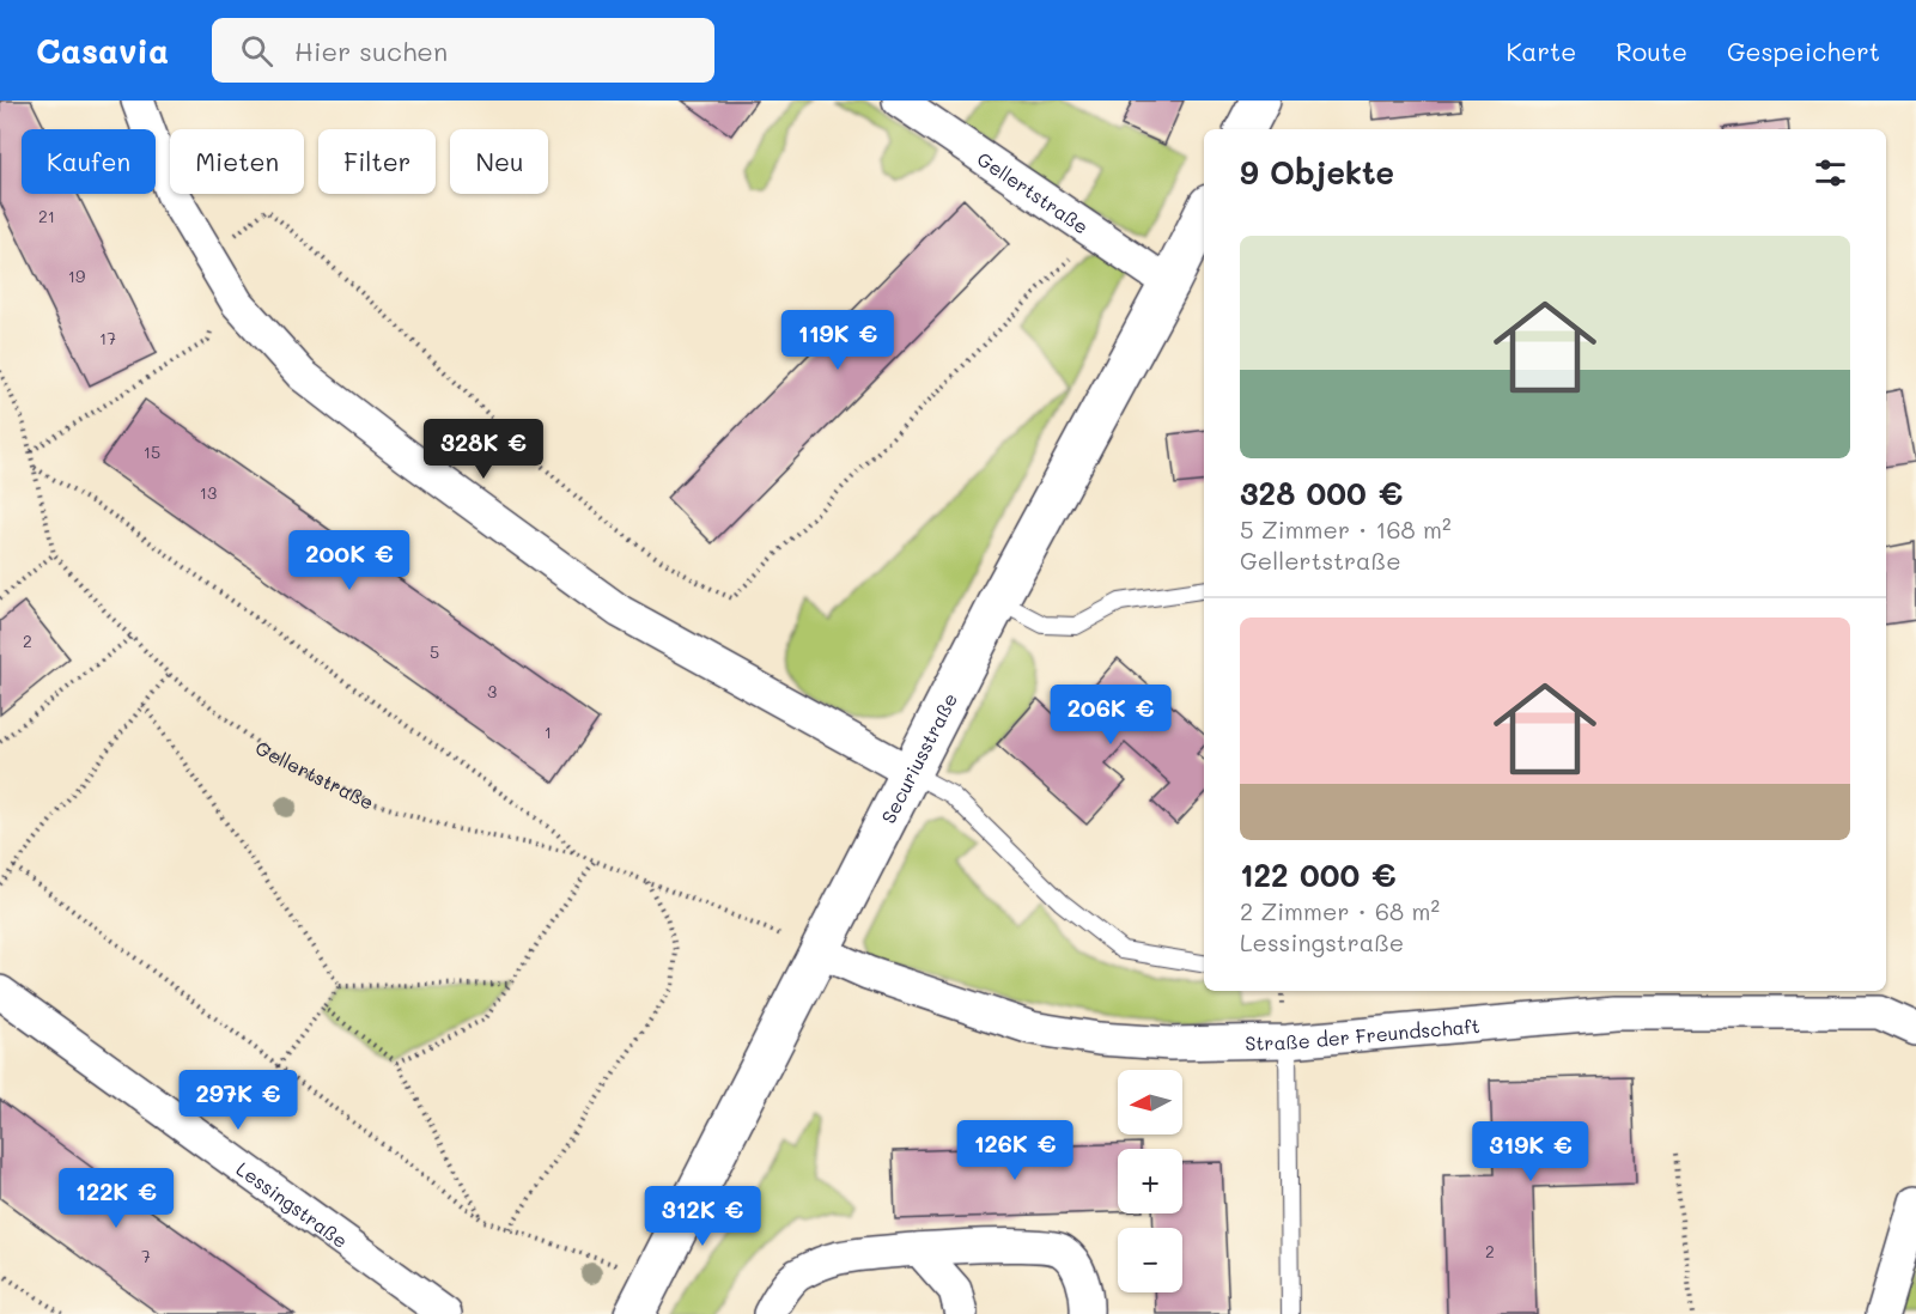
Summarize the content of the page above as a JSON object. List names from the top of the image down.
{
  "streets": {
    "street": [
      "Gellertstraße",
      "Securiusstraße",
      "Straße der Freundschaft",
      "Lessingstraße"
    ]
  },
  "crossings": [
    ["Gellertstraße", "Securiusstraße"],
    ["Gellertstraße", "Straße der Freundschaft"],
    ["Securiusstraße", "Straße der Freundschaft"]
  ],
  "house_numbers": [
    "21",
    "19",
    "17",
    "15",
    "13",
    "2",
    "5",
    "3",
    "1",
    "2",
    "7"
  ],
  "north": "left",
  "page": {
    "header": "Casavia",
    "search": "Hier suchen",
    "nav": ["Karte", "Route", "Gespeichert"],
    "chip": [
      "Kaufen",
      "Mieten",
      "Filter",
      "Neu"
    ],
    "heading": "9 Objekte",
    "list": [
      {
        "name": "328 000 €",
        "note": "5 Zimmer · 168 m² · Gellertstraße"
      },
      {
        "name": "122 000 €",
        "note": "2 Zimmer · 68 m² · Lessingstraße"
      }
    ],
    "price": [
      "119K €",
      "328K €",
      "200K €",
      "206K €",
      "297K €",
      "126K €",
      "319K €",
      "122K €",
      "312K €"
    ],
    "map_buttons": ["+", "−"]
  }
}
